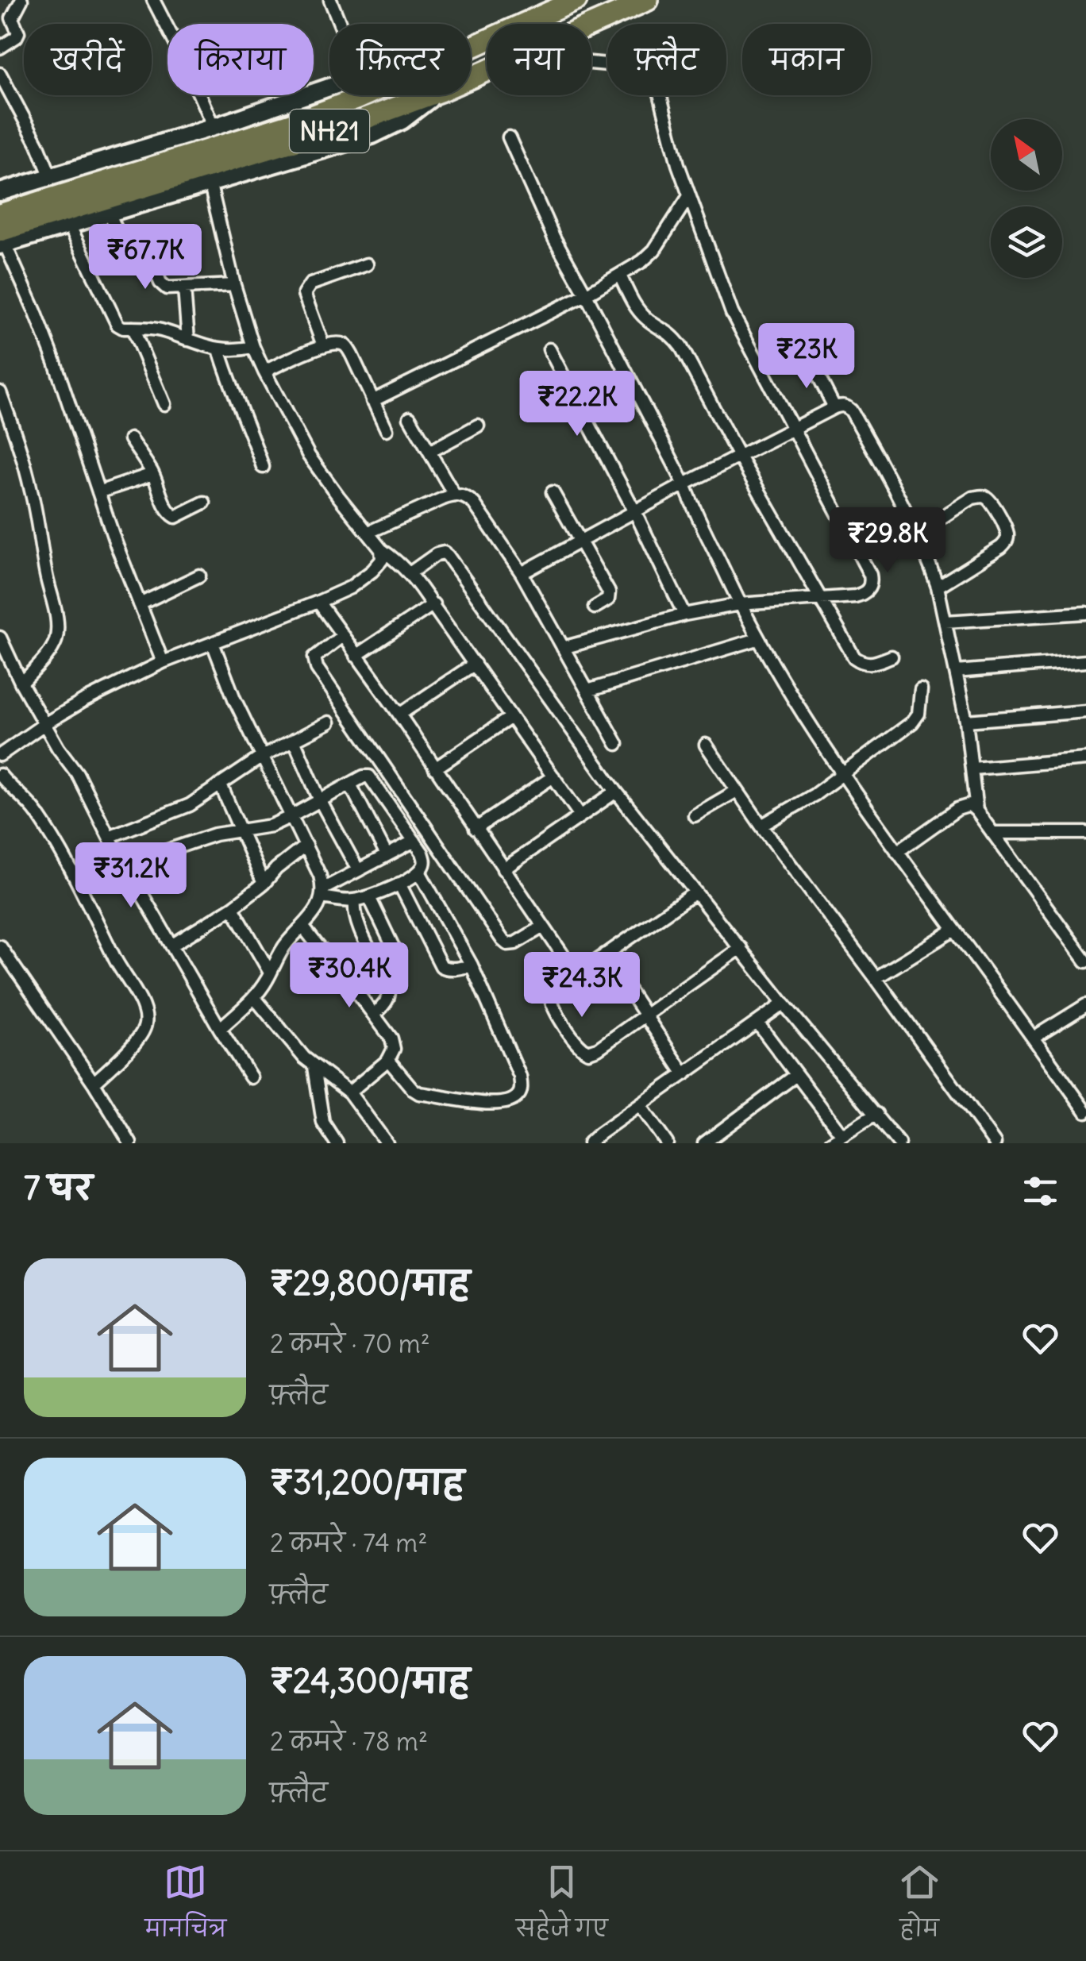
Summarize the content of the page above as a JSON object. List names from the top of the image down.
{
  "streets": {
    "highway": ["NH21"]
  },
  "north": "top left",
  "page": {
    "chip": [
      "खरीदें",
      "किराया",
      "फ़िल्टर",
      "नया",
      "फ़्लैट",
      "मकान"
    ],
    "price": [
      "₹67.7K",
      "₹23K",
      "₹22.2K",
      "₹29.8K",
      "₹31.2K",
      "₹30.4K",
      "₹24.3K"
    ],
    "heading": "7 घर",
    "list": [
      {
        "name": "₹29,800/माह",
        "note": "2 कमरे · 70 m² · फ़्लैट"
      },
      {
        "name": "₹31,200/माह",
        "note": "2 कमरे · 74 m² · फ़्लैट"
      },
      {
        "name": "₹24,300/माह",
        "note": "2 कमरे · 78 m² · फ़्लैट"
      }
    ],
    "tabs": ["मानचित्र", "सहेजे गए", "होम"]
  }
}
